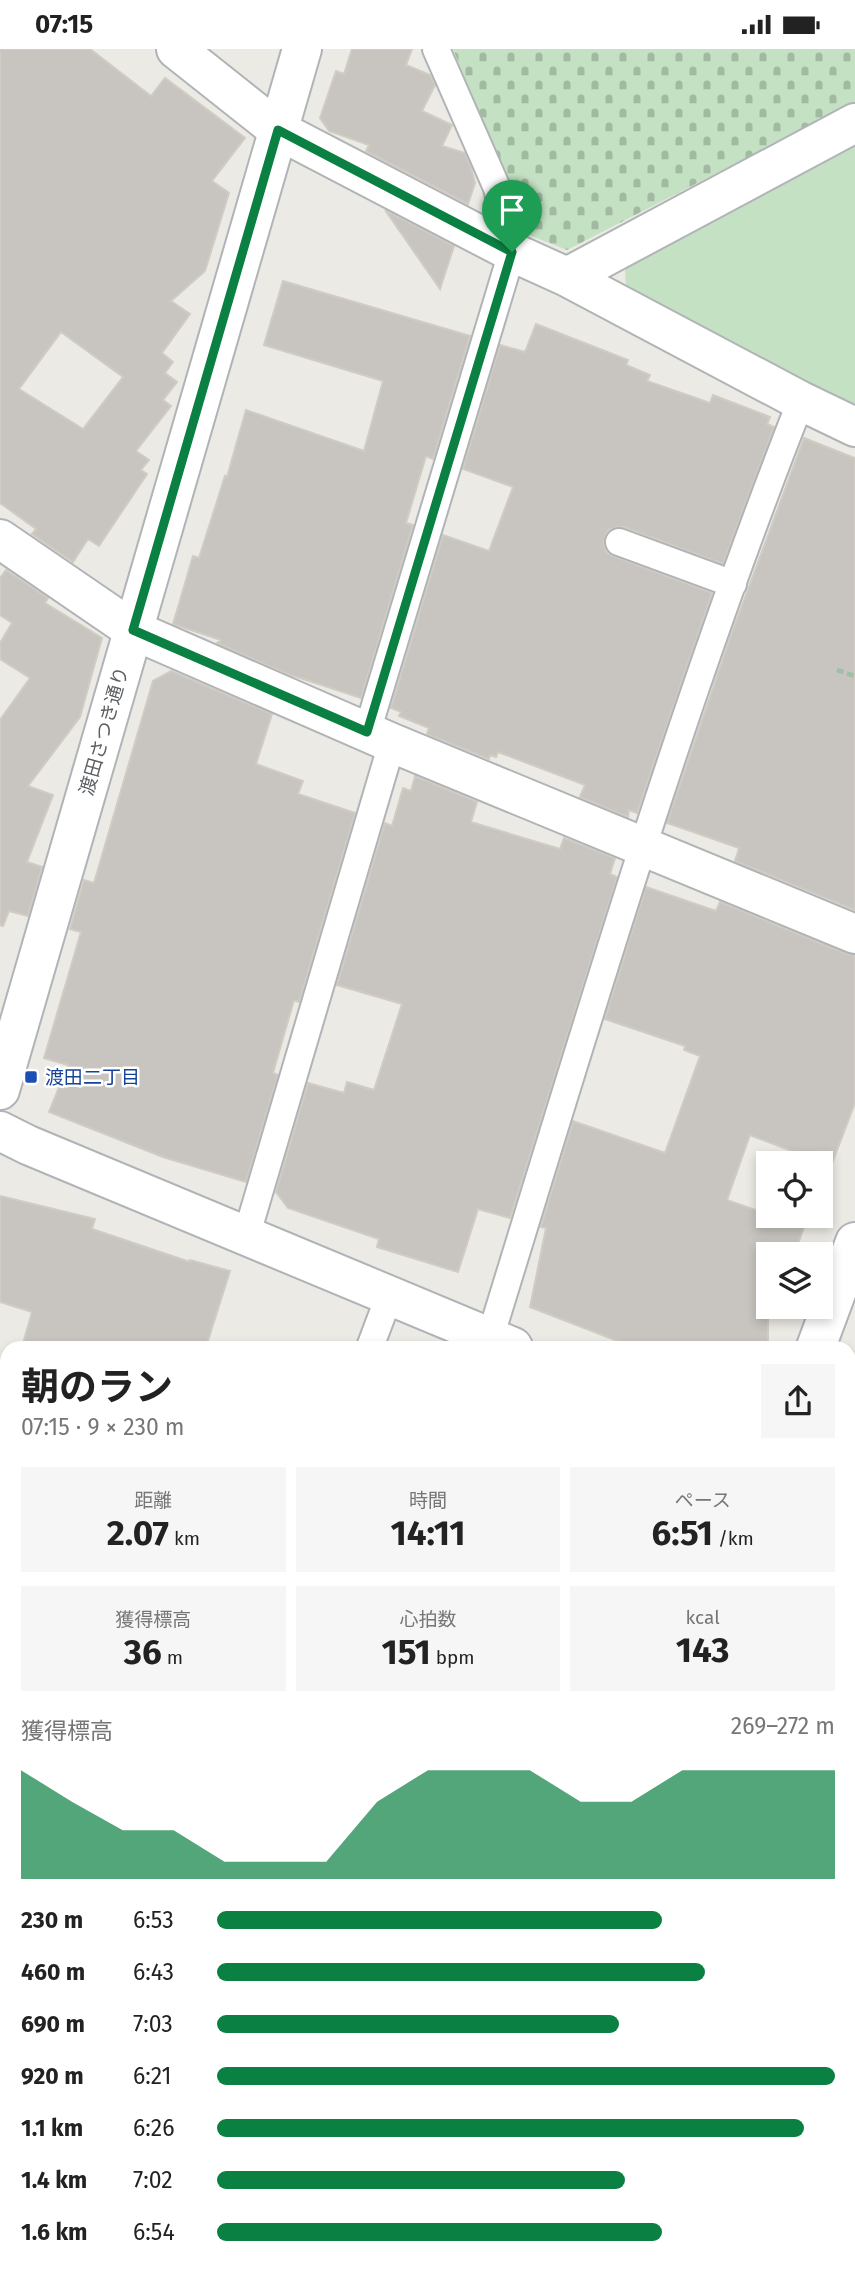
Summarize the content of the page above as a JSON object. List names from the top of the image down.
{
  "streets": {
    "street": ["渡田さつき通り"]
  },
  "places": {
    "transit": ["渡田二丁目"]
  },
  "page": {
    "status": "07:15",
    "heading": ["朝のラン", "07:15 · 9 × 230 m"],
    "stats": [
      ["距離", "2.07 km"],
      ["時間", "14:11"],
      ["ペース", "6:51 /km"],
      ["獲得標高", "36 m"],
      ["心拍数", "151 bpm"],
      ["kcal", "143"]
    ],
    "chart": ["獲得標高", "269–272 m"],
    "list": [
      {
        "name": "230 m",
        "note": "6:53"
      },
      {
        "name": "460 m",
        "note": "6:43"
      },
      {
        "name": "690 m",
        "note": "7:03"
      },
      {
        "name": "920 m",
        "note": "6:21"
      },
      {
        "name": "1.1 km",
        "note": "6:26"
      },
      {
        "name": "1.4 km",
        "note": "7:02"
      },
      {
        "name": "1.6 km",
        "note": "6:54"
      }
    ]
  }
}
